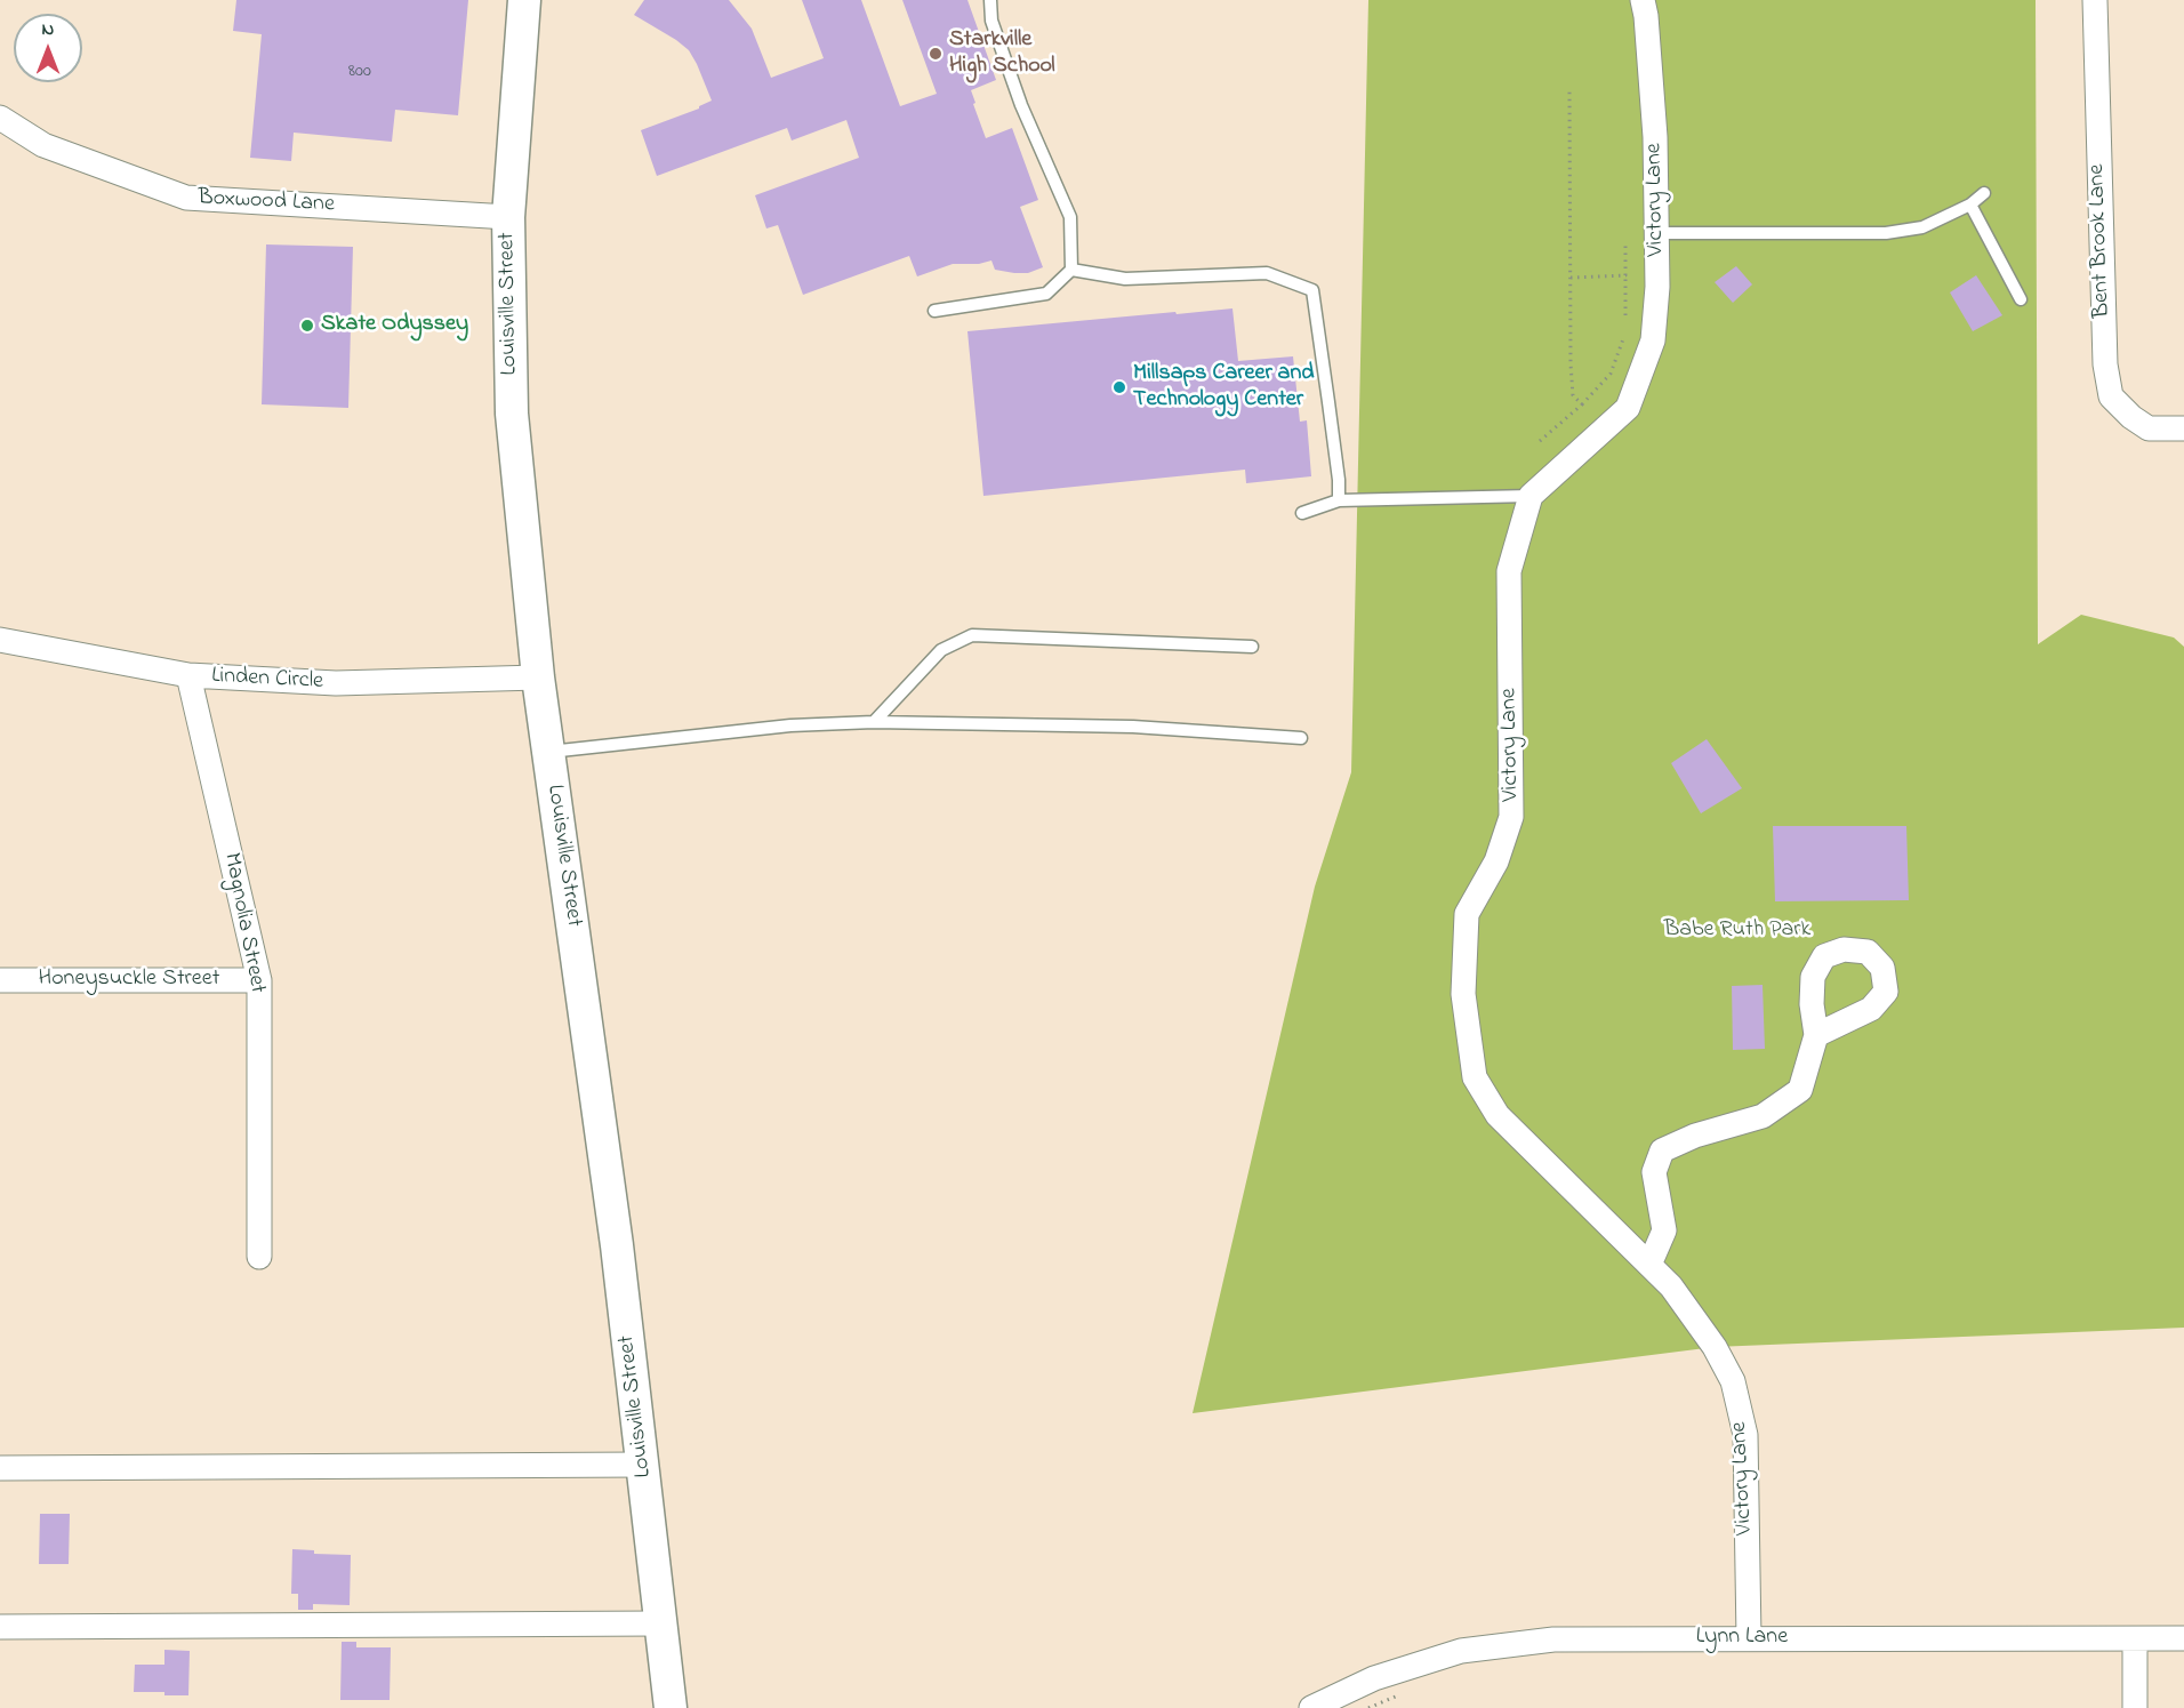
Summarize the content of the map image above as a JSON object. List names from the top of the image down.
{
  "streets": {
    "main road": ["Louisville Street"],
    "street": [
      "Victory Lane",
      "Boxwood Lane",
      "Bent Brook Lane",
      "Linden Circle",
      "Magnolia Street",
      "Honeysuckle Street",
      "Lynn Lane"
    ]
  },
  "crossings": [
    ["Victory Lane", "Lynn Lane"],
    ["Boxwood Lane", "Louisville Street"],
    ["Louisville Street", "Linden Circle"],
    ["Linden Circle", "Magnolia Street"],
    ["Magnolia Street", "Honeysuckle Street"]
  ],
  "parks": ["Babe Ruth Park"],
  "places": ["Starkville High School", "Skate Odyssey", "Millsaps Career and Technology Center"],
  "house_numbers": ["800"],
  "north": "top"
}
